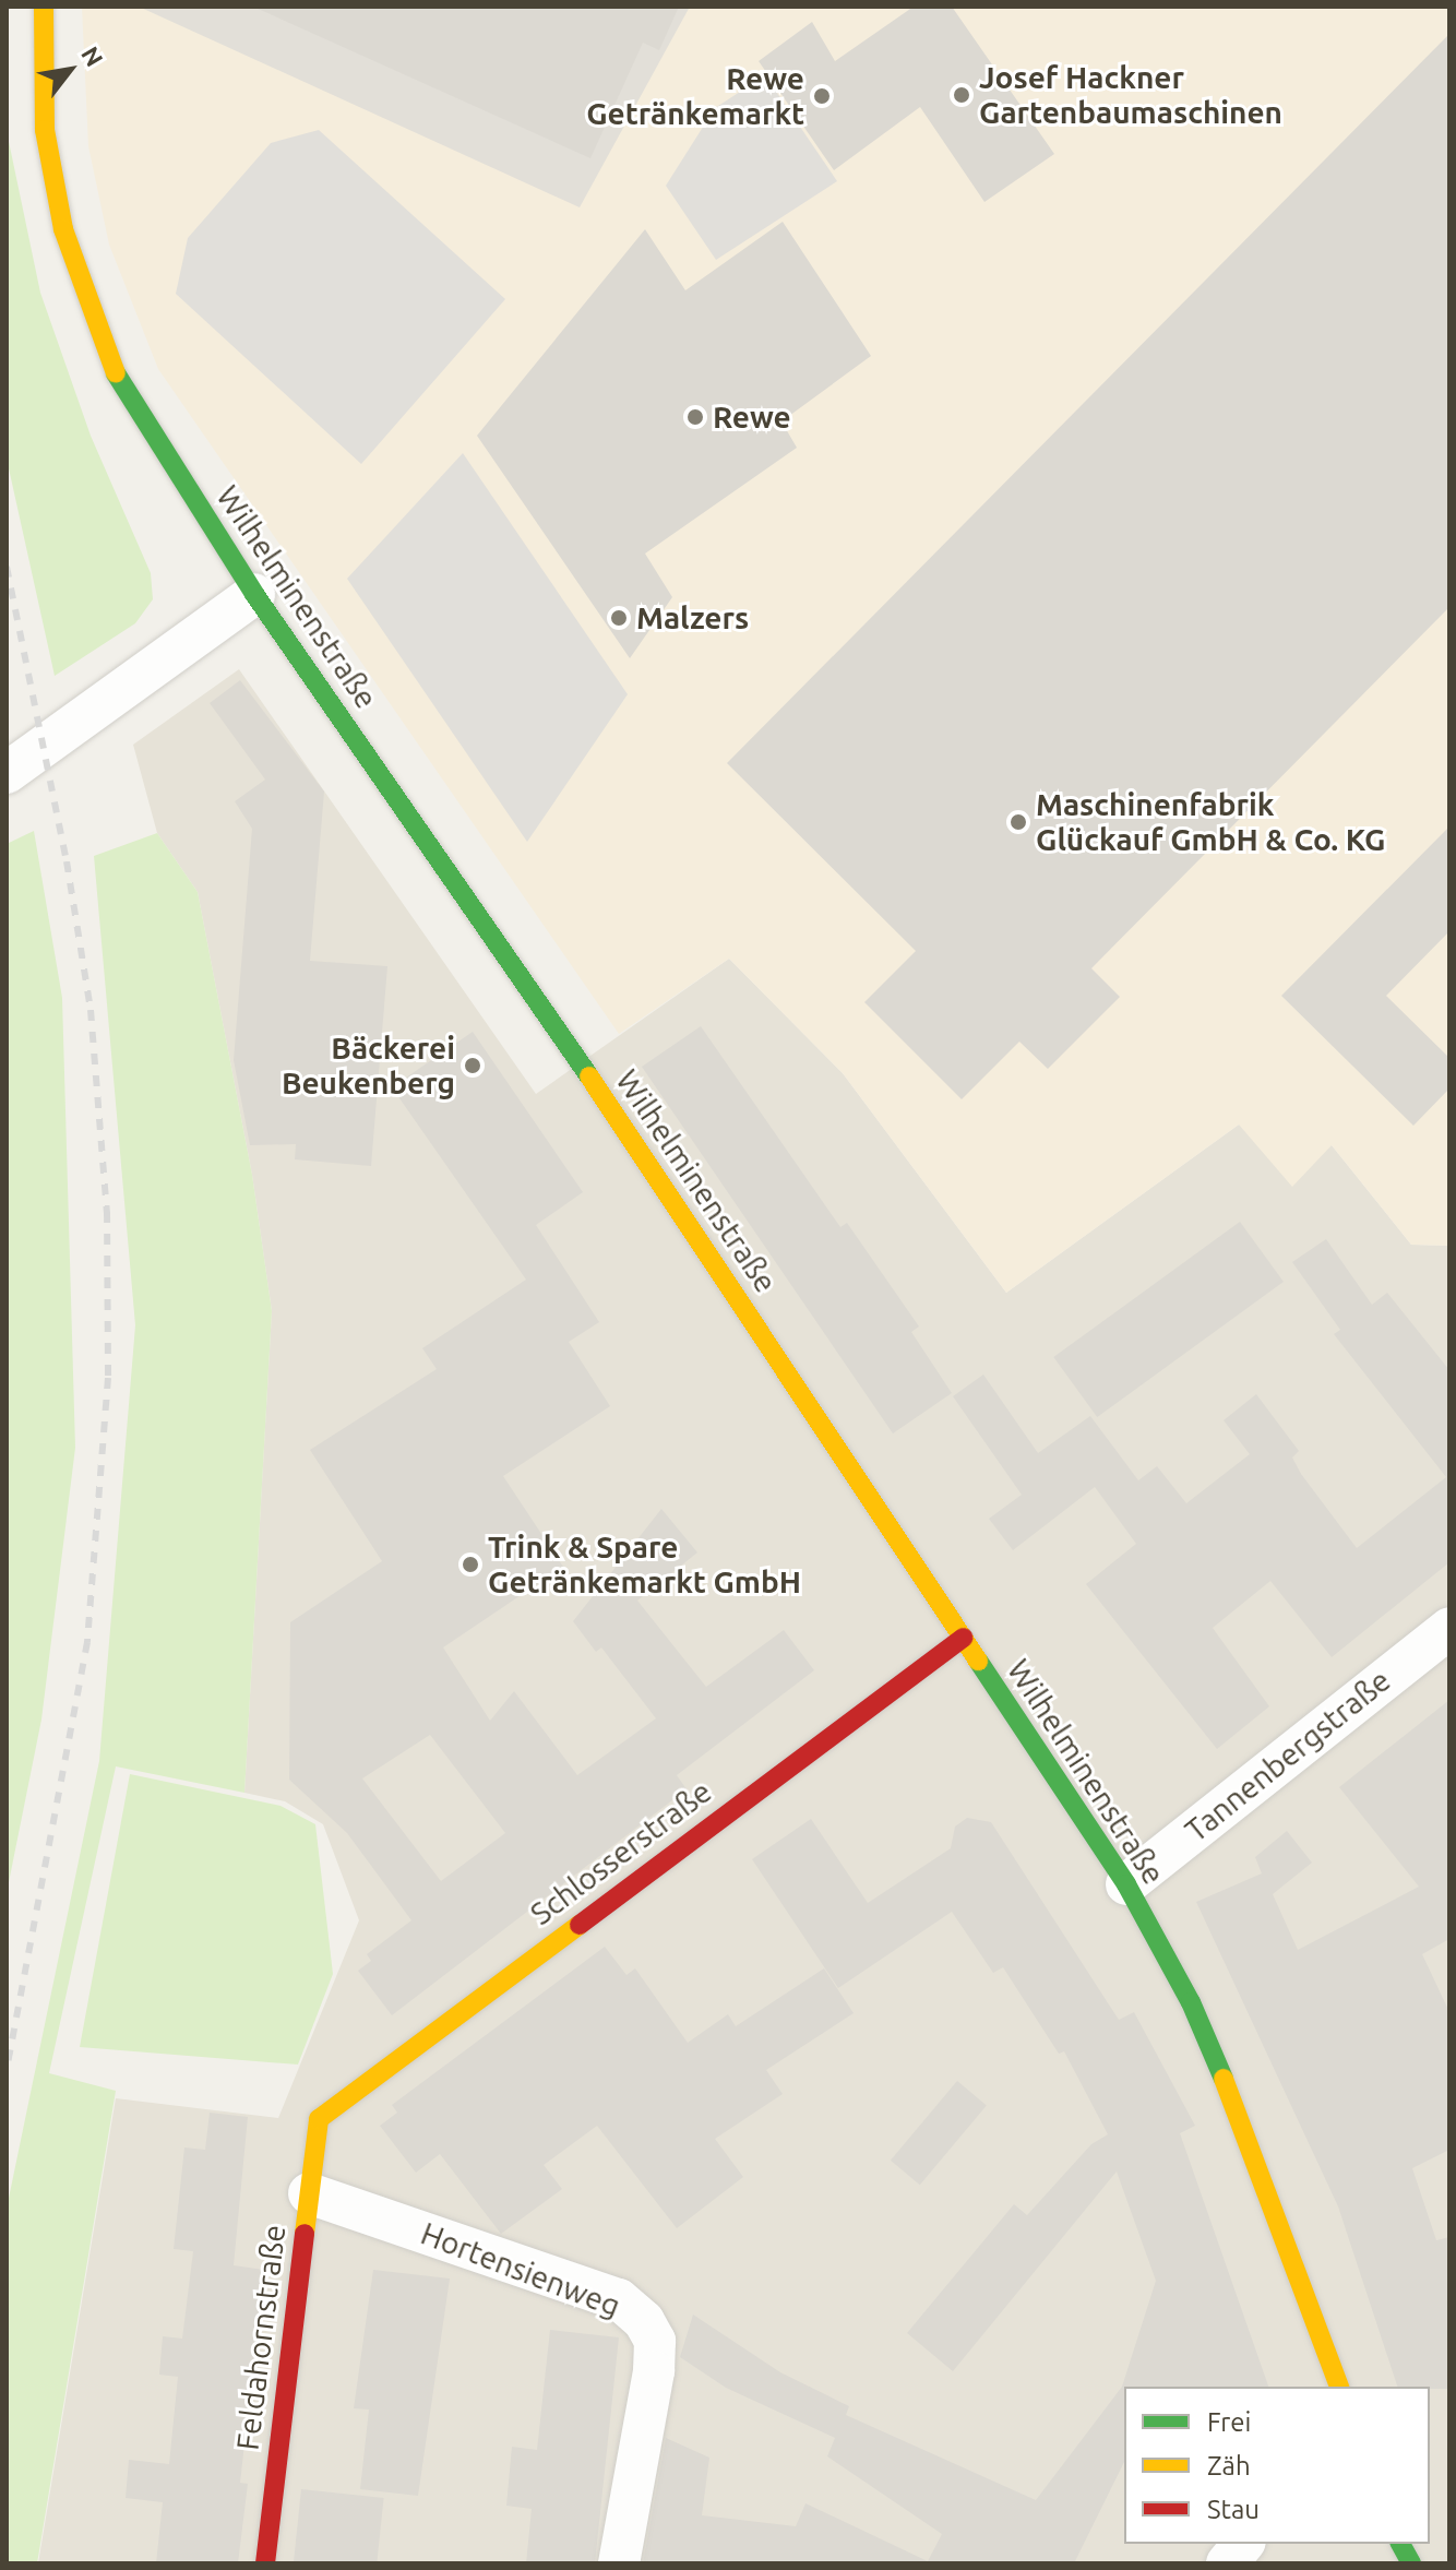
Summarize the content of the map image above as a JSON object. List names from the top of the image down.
{
  "streets": {
    "street": [
      "Wilhelminenstraße",
      "Tannenbergstraße",
      "Schlosserstraße",
      "Hortensienweg",
      "Feldahornstraße"
    ]
  },
  "crossings": [
    ["Wilhelminenstraße", "Tannenbergstraße"],
    ["Wilhelminenstraße", "Schlosserstraße"],
    ["Schlosserstraße", "Feldahornstraße"],
    ["Hortensienweg", "Feldahornstraße"]
  ],
  "places": [
    "Josef Hackner Gartenbaumaschinen",
    "Rewe Getränkemarkt",
    "Rewe",
    "Malzers",
    "Maschinenfabrik Glückauf GmbH & Co. KG",
    "Bäckerei Beukenberg",
    "Trink & Spare Getränkemarkt GmbH"
  ],
  "legend": ["Frei", "Zäh", "Stau"],
  "north": "top right"
}
